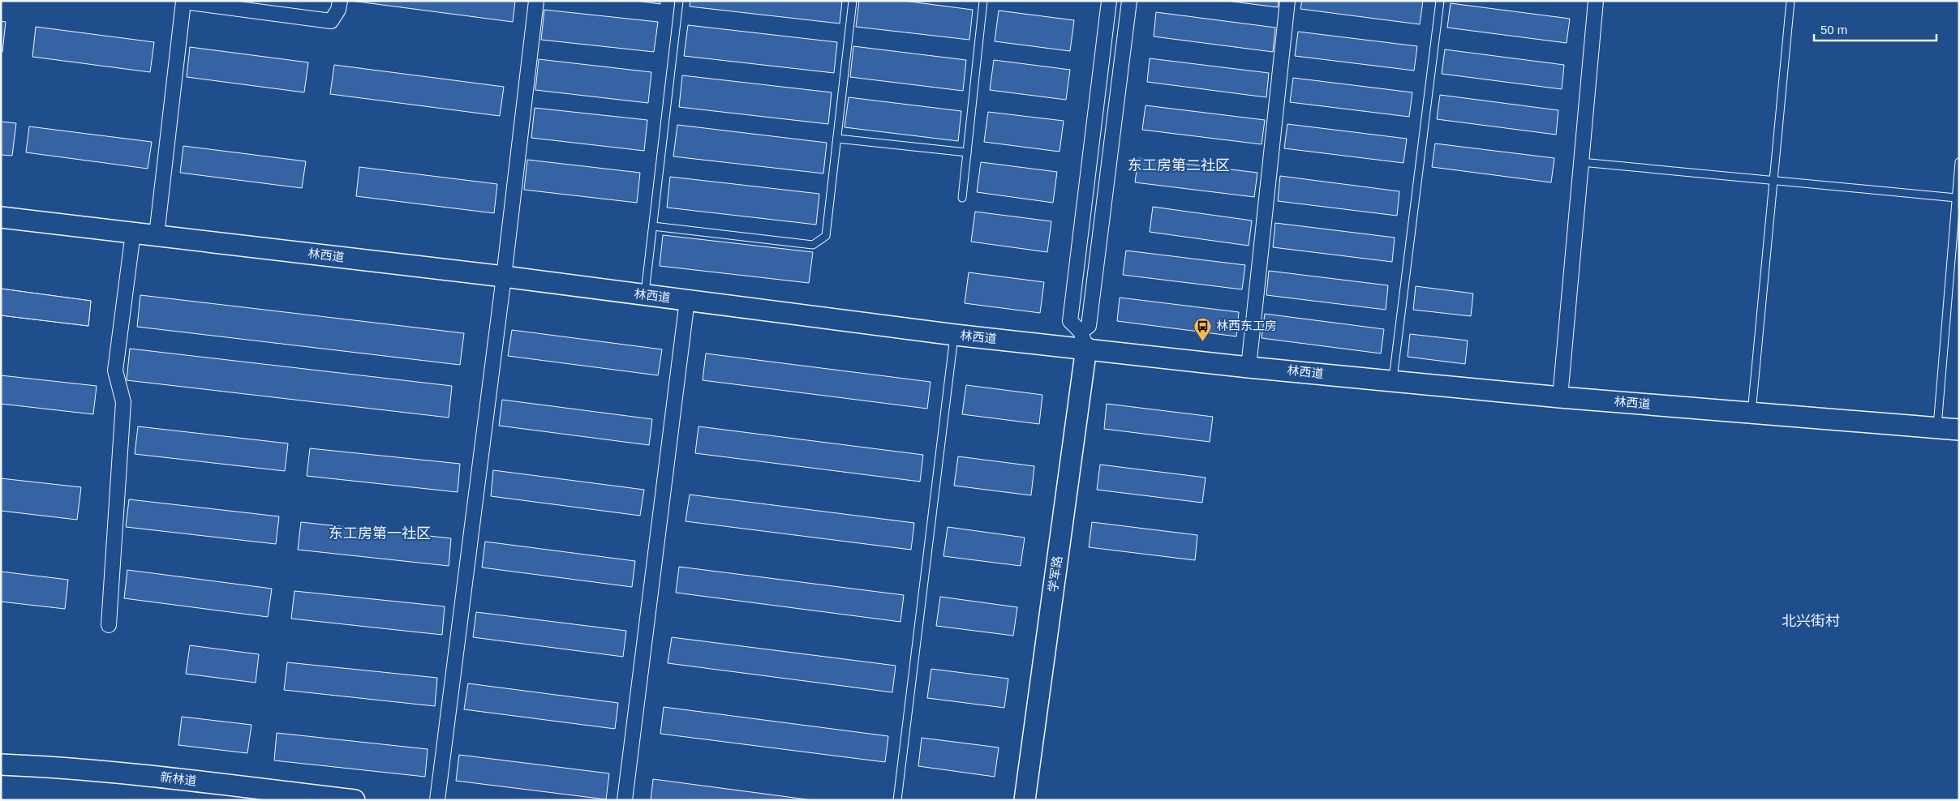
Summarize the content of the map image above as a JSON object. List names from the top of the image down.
{
  "streets": {
    "main road": ["林西道", "学军路", "新林道"]
  },
  "crossings": [
    ["林西道", "学军路"]
  ],
  "districts": ["东工房第二社区", "东工房第一社区", "北兴街村"],
  "places": {
    "bus stop": ["林西东工房"]
  },
  "scale_bar": "50 m"
}
